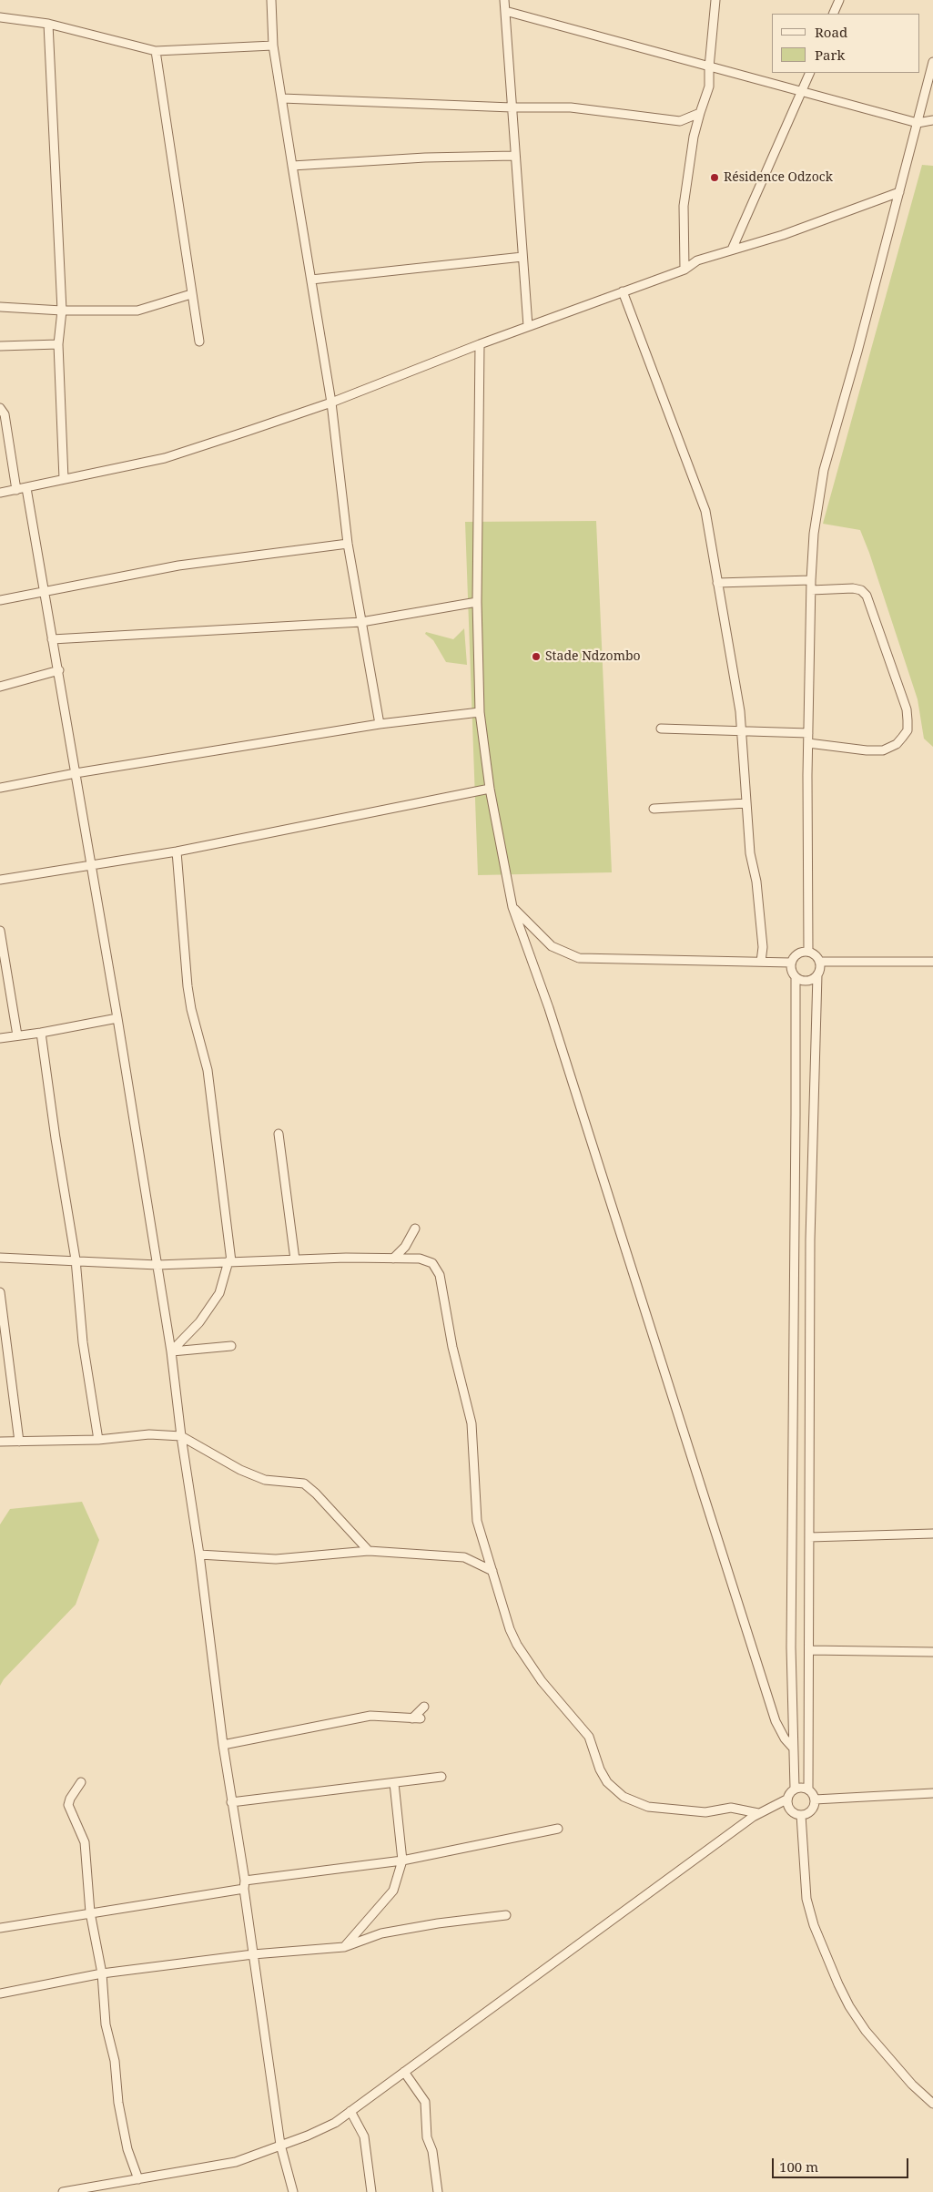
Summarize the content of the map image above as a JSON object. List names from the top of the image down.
{
  "places": ["Résidence Odzock", "Stade Ndzombo"],
  "legend": ["Road", "Park"],
  "scale_bar": "100 m"
}
